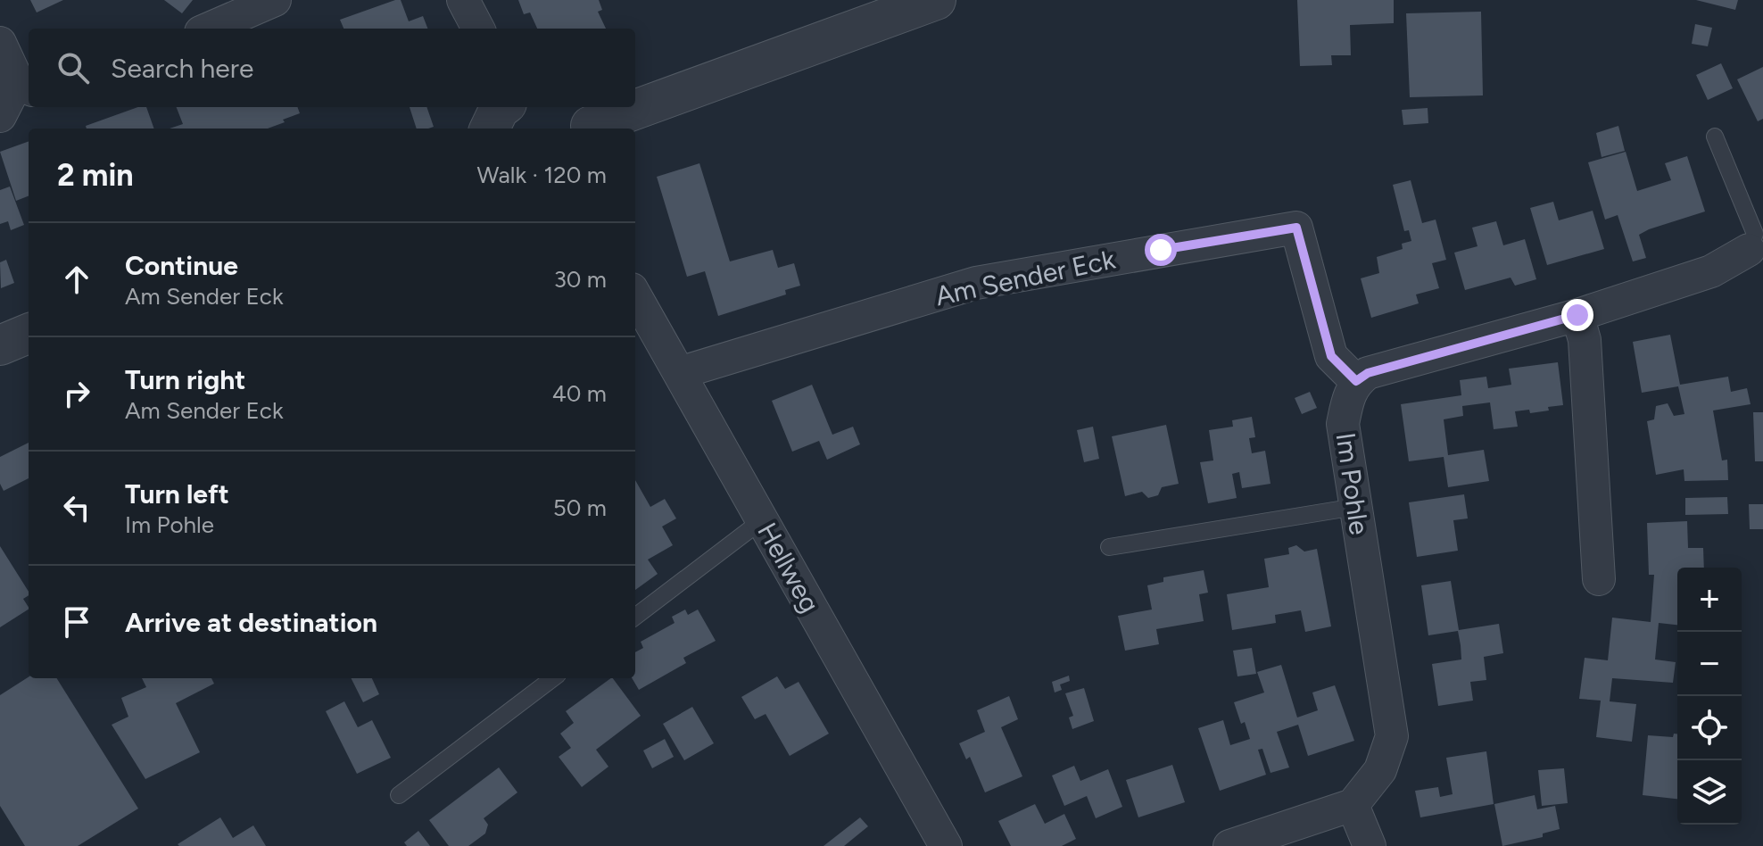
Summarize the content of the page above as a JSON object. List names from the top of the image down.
{
  "streets": {
    "street": ["Am Sender Eck", "Im Pohle", "Hellweg"]
  },
  "crossings": [
    ["Am Sender Eck", "Im Pohle"],
    ["Am Sender Eck", "Hellweg"]
  ],
  "page": {
    "search": "Search here",
    "heading": ["2 min", "Walk · 120 m"],
    "list": [
      ["Continue", "Am Sender Eck", "30 m"],
      ["Turn right", "Am Sender Eck", "40 m"],
      ["Turn left", "Im Pohle", "50 m"],
      "Arrive at destination"
    ],
    "map_buttons": ["+", "−"]
  }
}
